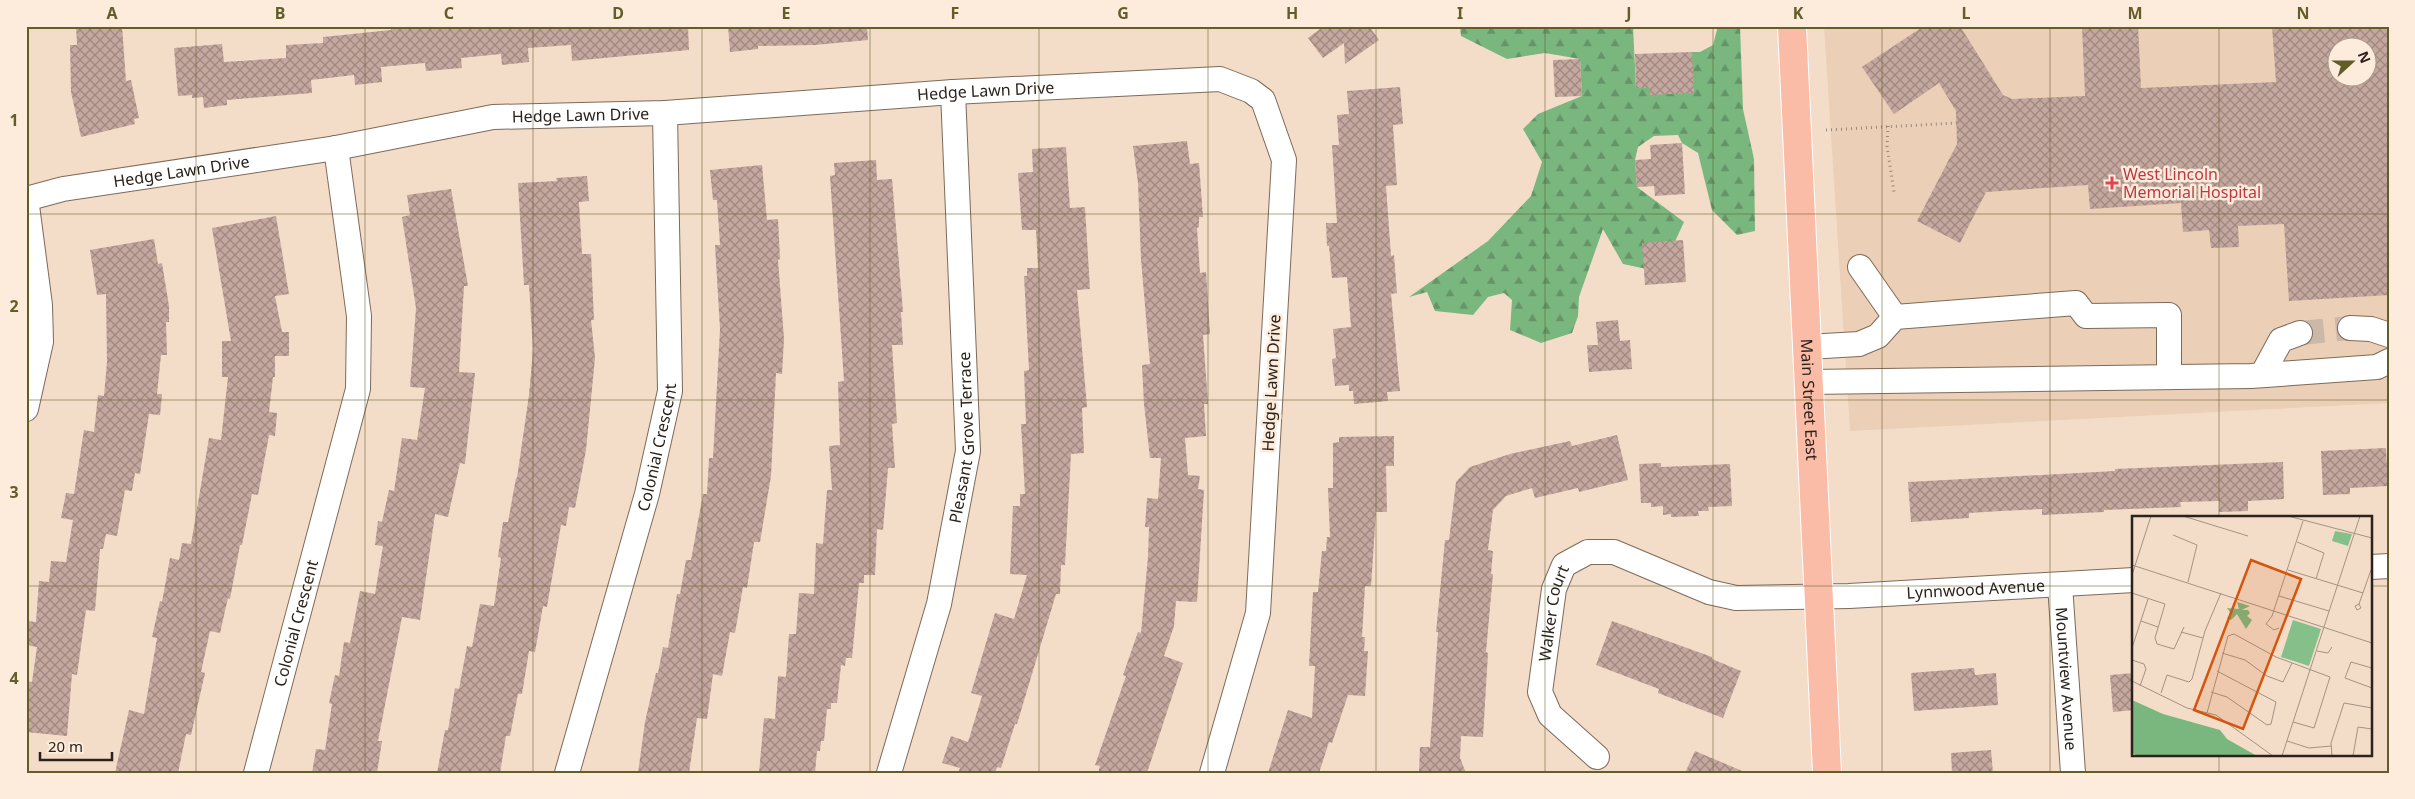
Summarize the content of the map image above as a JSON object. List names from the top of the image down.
{
  "streets": {
    "main road": ["Main Street East"],
    "street": [
      "Hedge Lawn Drive",
      "Pleasant Grove Terrace",
      "Colonial Crescent",
      "Lynnwood Avenue",
      "Walker Court",
      "Mountview Avenue"
    ]
  },
  "crossings": [
    ["Hedge Lawn Drive", "Pleasant Grove Terrace"],
    ["Hedge Lawn Drive", "Colonial Crescent"],
    ["Main Street East", "Lynnwood Avenue"],
    ["Main Street East", "Walker Court"],
    ["Lynnwood Avenue", "Walker Court"],
    ["Lynnwood Avenue", "Mountview Avenue"]
  ],
  "places": {
    "health": ["West Lincoln Memorial Hospital"]
  },
  "scale_bar": "20 m",
  "north": "right",
  "grid": {
    "columns": [
      "A",
      "B",
      "C",
      "D",
      "E",
      "F",
      "G",
      "H",
      "I",
      "J",
      "K",
      "L",
      "M",
      "N"
    ],
    "rows": [
      "1",
      "2",
      "3",
      "4"
    ]
  }
}
